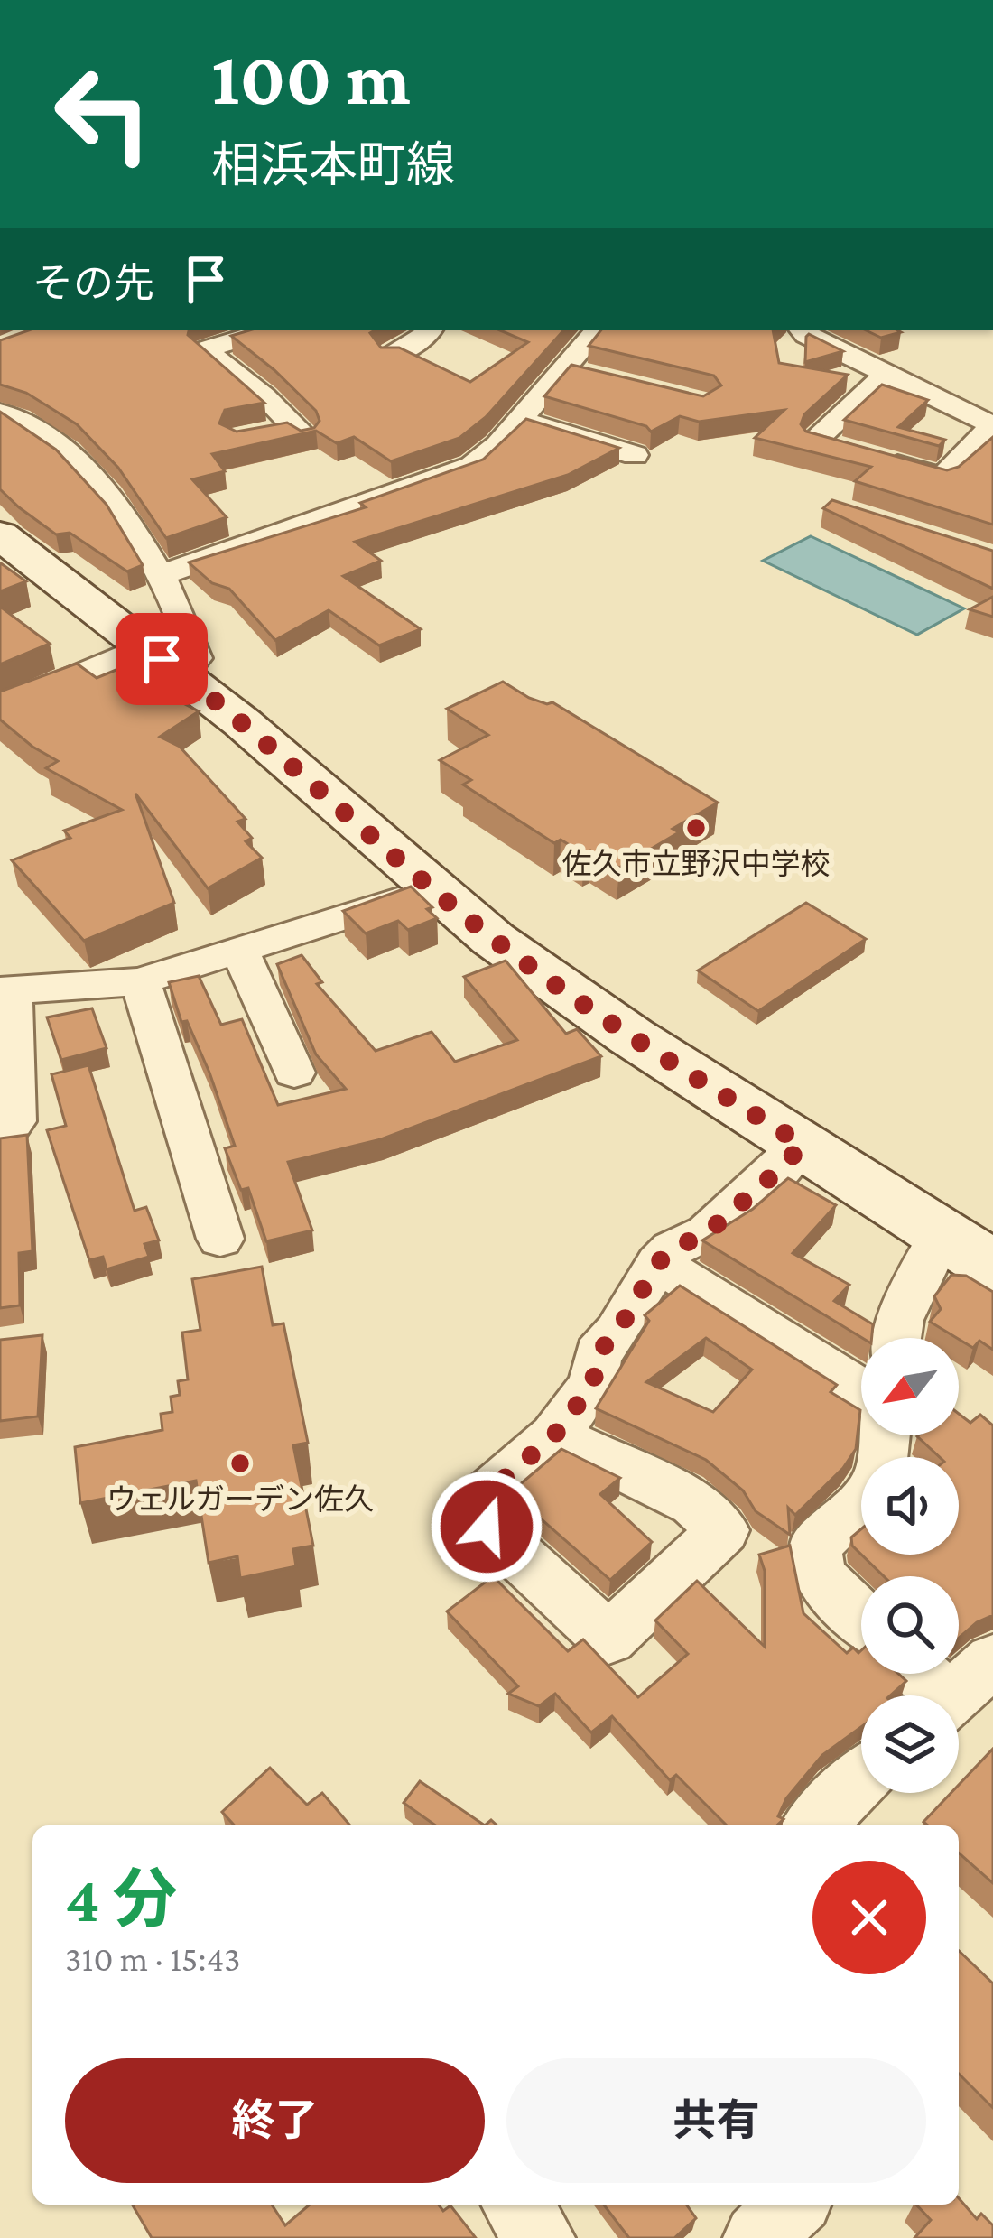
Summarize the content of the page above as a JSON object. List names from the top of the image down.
{
  "places": ["佐久市立野沢中学校", "ウェルガーデン佐久"],
  "north": "bottom left",
  "page": {
    "turn": ["100 m", "相浜本町線"],
    "then": "その先",
    "heading": ["4 分", "310 m · 15:43"],
    "buttons": ["終了", "共有"]
  }
}
